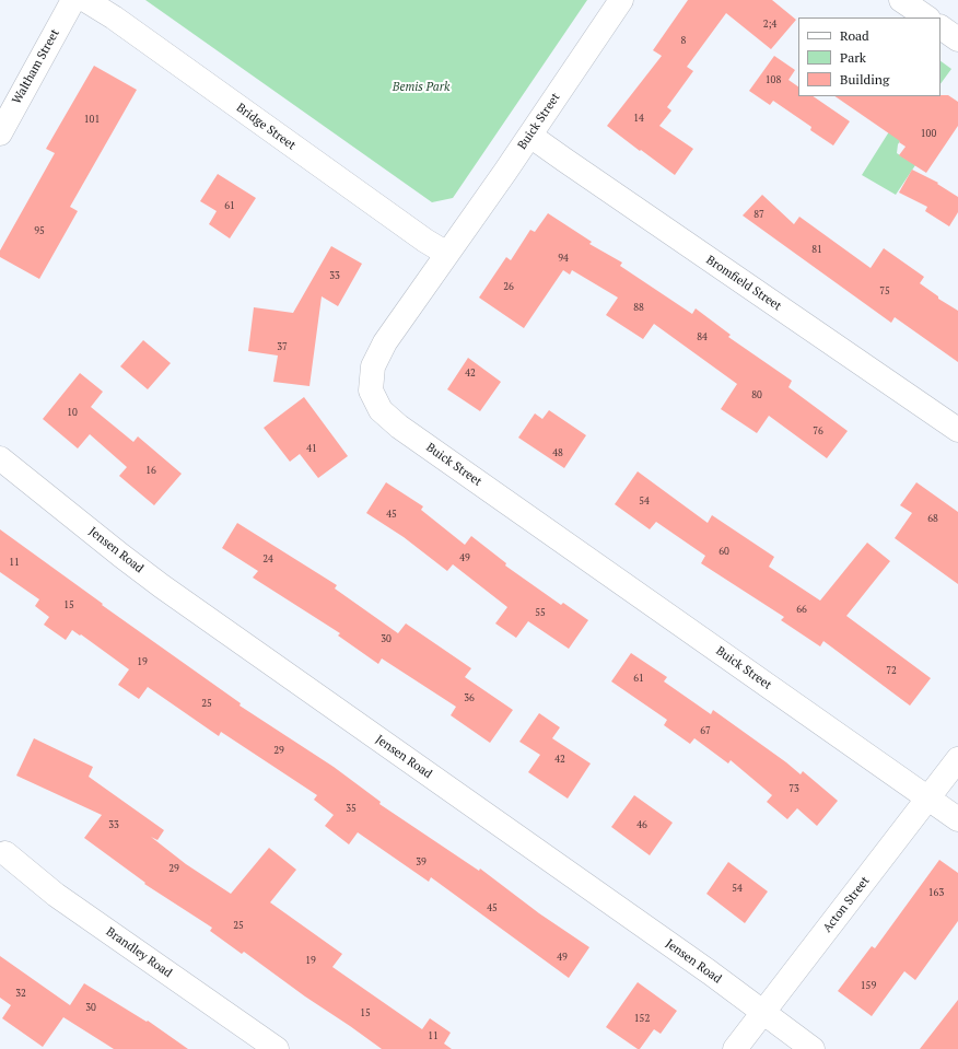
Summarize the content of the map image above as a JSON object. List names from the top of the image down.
{
  "streets": {
    "street": [
      "Waltham Street",
      "Buick Street",
      "Bridge Street",
      "Bromfield Street",
      "Jensen Road",
      "Acton Street",
      "Brandley Road"
    ]
  },
  "crossings": [
    ["Buick Street", "Bridge Street"],
    ["Buick Street", "Bromfield Street"],
    ["Buick Street", "Acton Street"],
    ["Jensen Road", "Acton Street"]
  ],
  "parks": ["Bemis Park"],
  "house_numbers": [
    "2;4",
    "8",
    "108",
    "14",
    "101",
    "100",
    "61",
    "87",
    "95",
    "81",
    "94",
    "33",
    "26",
    "75",
    "88",
    "84",
    "37",
    "42",
    "80",
    "10",
    "76",
    "41",
    "48",
    "16",
    "54",
    "45",
    "68",
    "60",
    "49",
    "24",
    "11",
    "15",
    "66",
    "55",
    "30",
    "19",
    "72",
    "61",
    "36",
    "25",
    "67",
    "29",
    "42",
    "73",
    "35",
    "33",
    "46",
    "39",
    "29",
    "54",
    "163",
    "45",
    "25",
    "49",
    "19",
    "159",
    "32",
    "30",
    "15",
    "152",
    "11"
  ],
  "legend": ["Road", "Park", "Building"]
}
